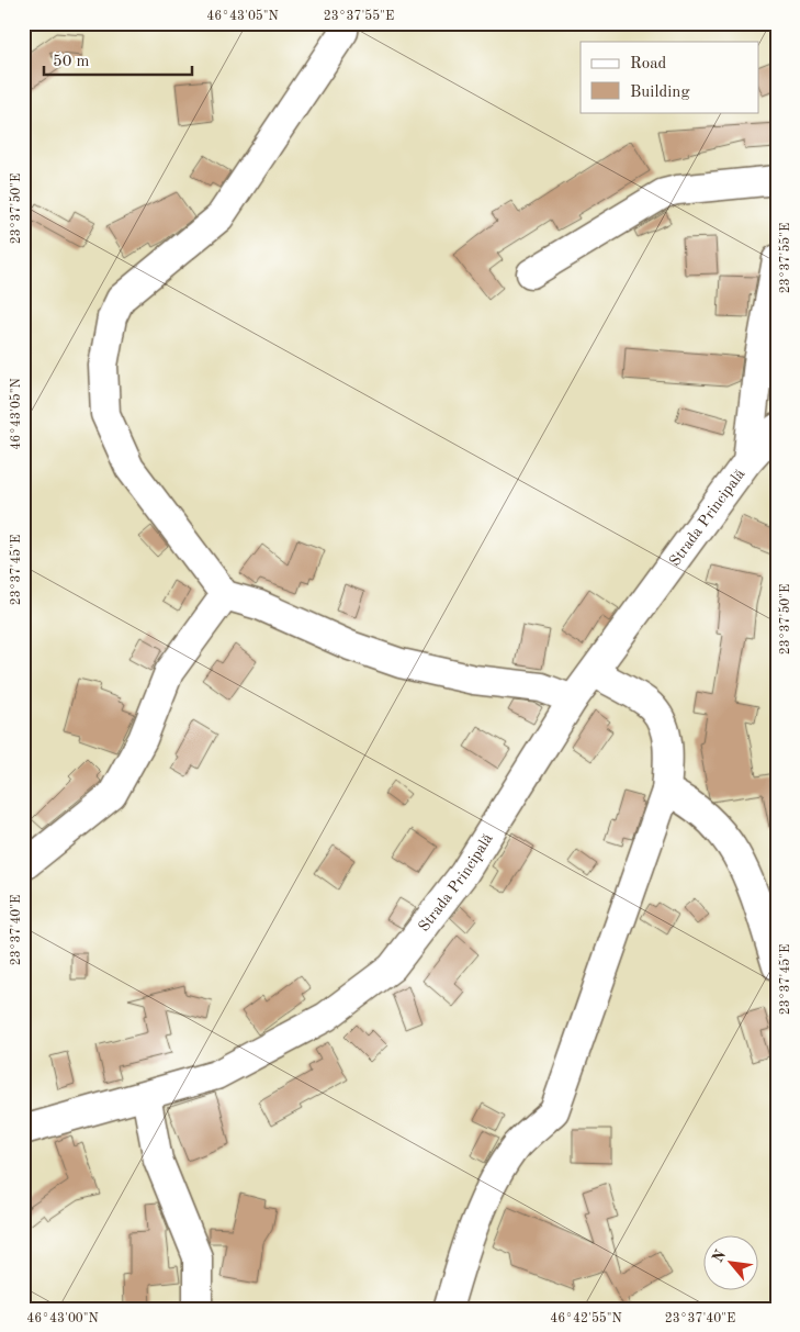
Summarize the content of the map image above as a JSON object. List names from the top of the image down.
{
  "streets": {
    "street": ["Strada Principală"]
  },
  "legend": ["Road", "Building"],
  "scale_bar": "50 m",
  "north": "top left",
  "coordinates": [
    "46°43'05\"N",
    "23°37'55\"E",
    "23°37'50\"E",
    "23°37'45\"E",
    "23°37'40\"E",
    "46°43'00\"N",
    "46°42'55\"N"
  ]
}
